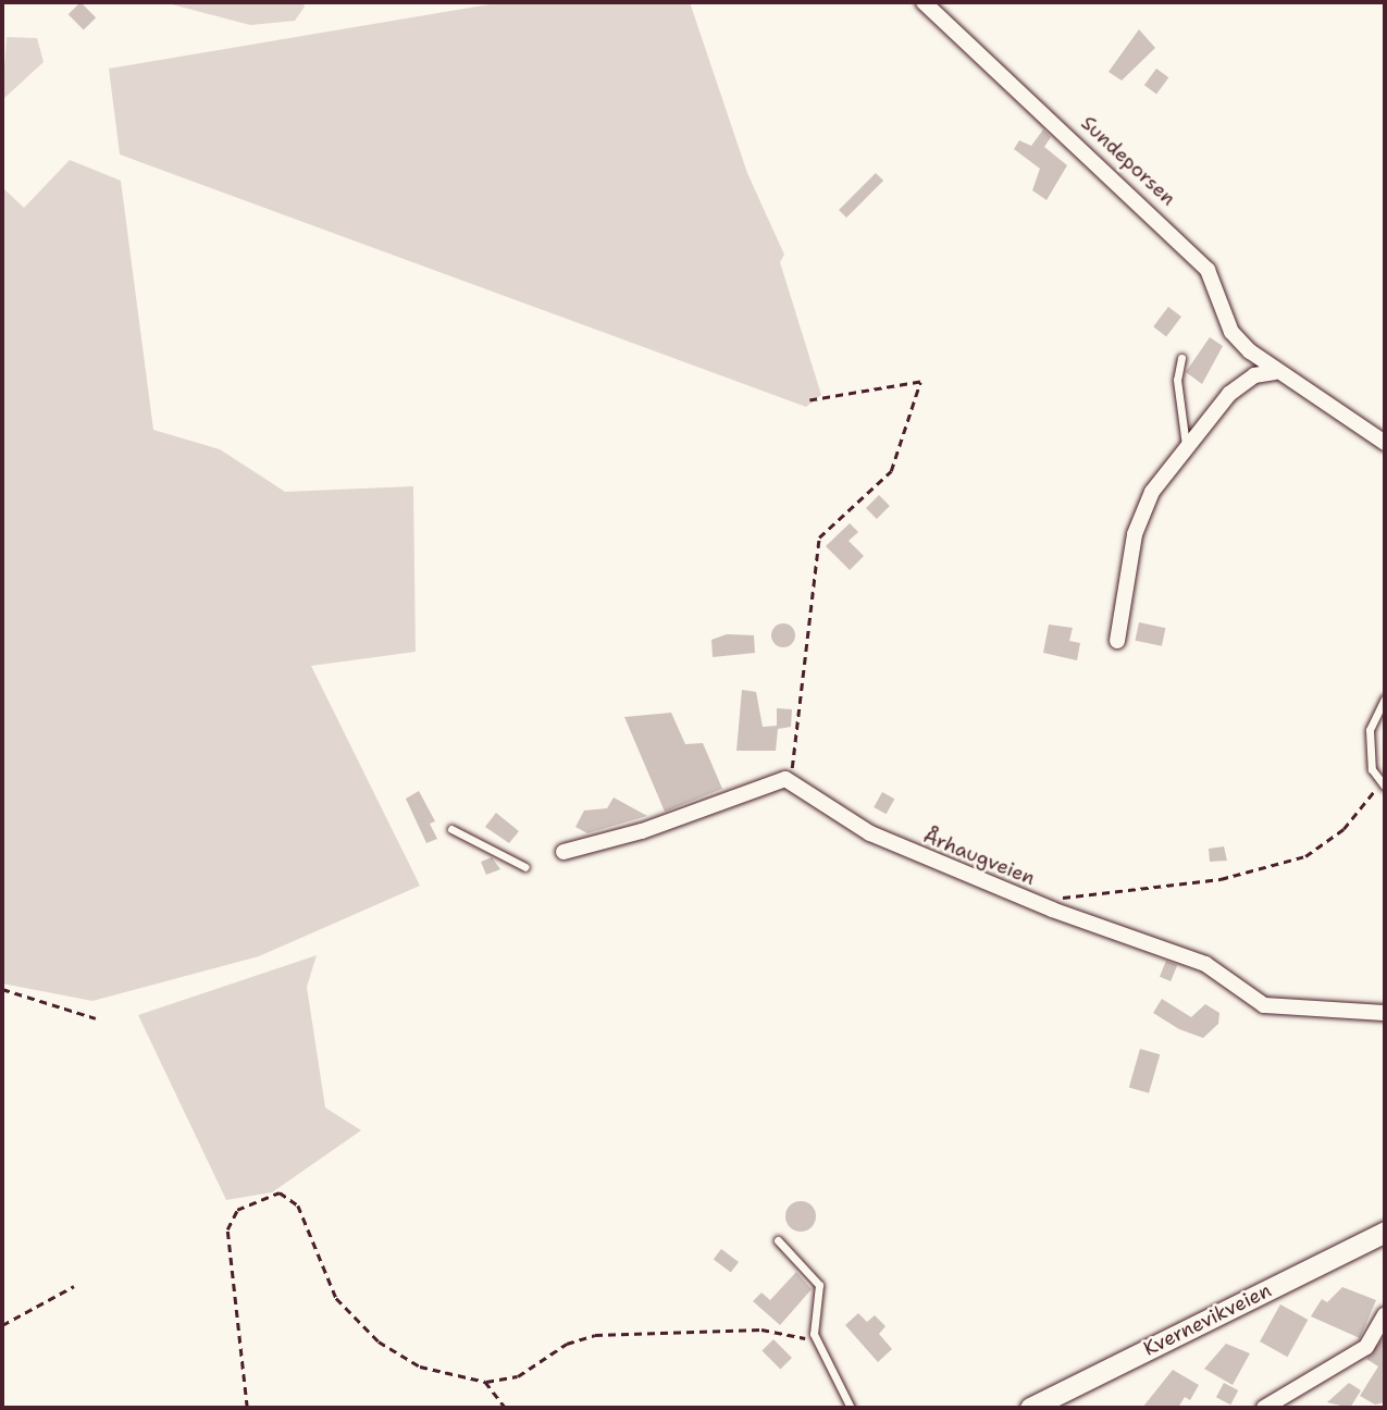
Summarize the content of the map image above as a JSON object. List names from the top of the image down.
{
  "streets": {
    "main road": ["Kvernevikveien"],
    "street": ["Sundeporsen", "Århaugveien"]
  }
}
